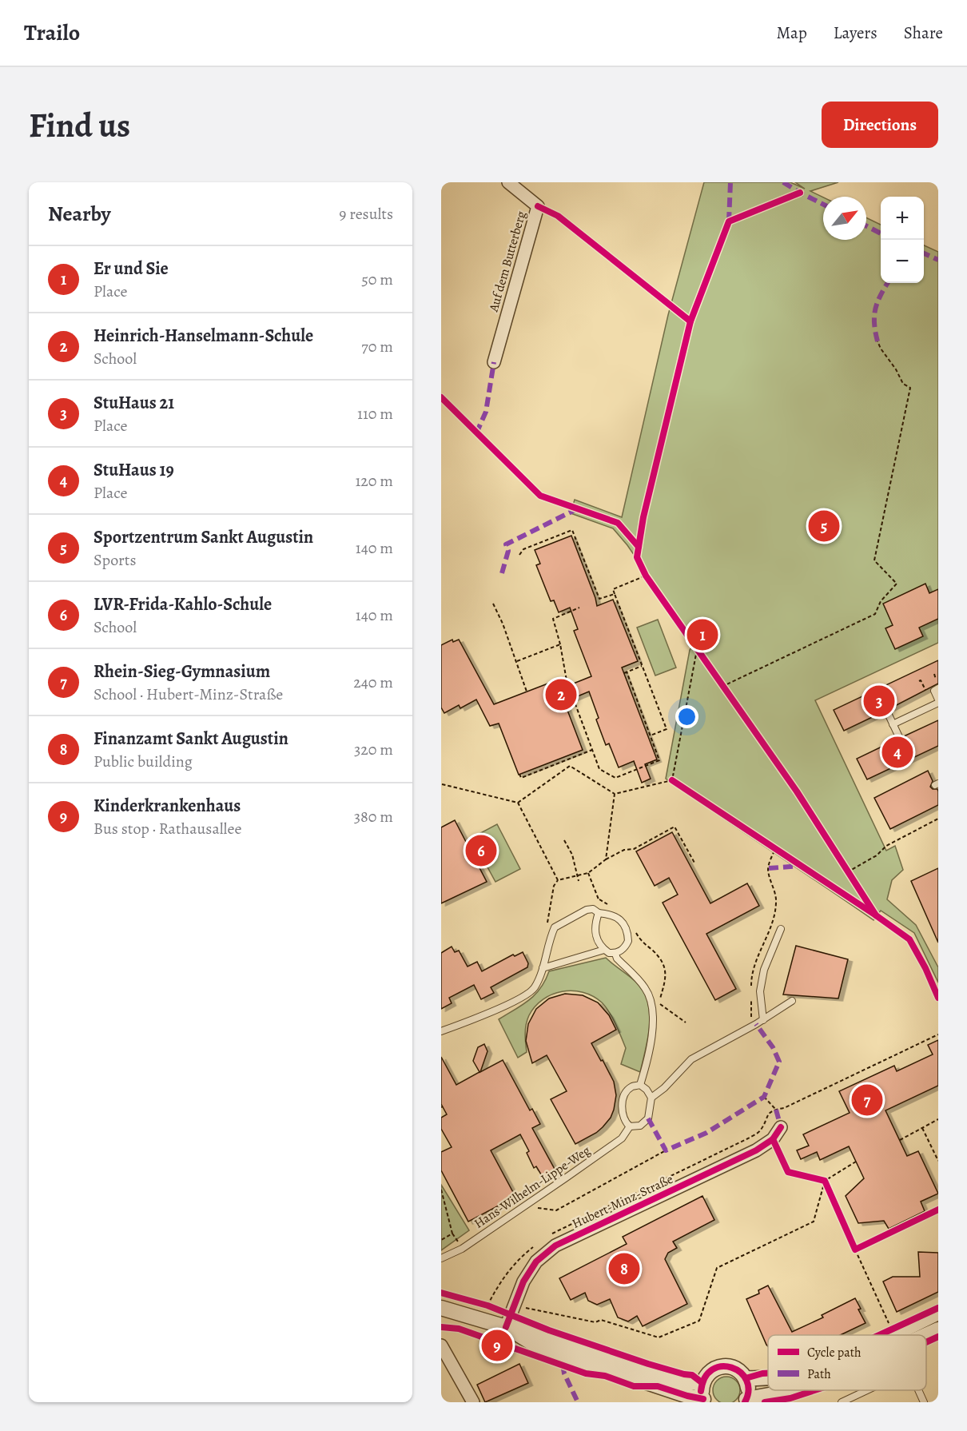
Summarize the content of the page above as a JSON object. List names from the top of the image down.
{
  "streets": {
    "street": ["Auf dem Butterberg", "Hubert-Minz-Straße"],
    "lane": ["Hans-Wilhelm-Lippe-Weg"]
  },
  "legend": ["Cycle path", "Path"],
  "north": "top right",
  "page": {
    "header": "Trailo",
    "nav": ["Map", "Layers", "Share"],
    "buttons": "Directions",
    "title": "Find us",
    "heading": ["Nearby", "9 results"],
    "map_buttons": ["+", "−"],
    "list": [
      {
        "mark": "1",
        "name": "Er und Sie",
        "note": "Place",
        "value": "50 m"
      },
      {
        "mark": "2",
        "name": "Heinrich-Hanselmann-Schule",
        "note": "School",
        "value": "70 m"
      },
      {
        "mark": "3",
        "name": "StuHaus 21",
        "note": "Place",
        "value": "110 m"
      },
      {
        "mark": "4",
        "name": "StuHaus 19",
        "note": "Place",
        "value": "120 m"
      },
      {
        "mark": "5",
        "name": "Sportzentrum Sankt Augustin",
        "note": "Sports",
        "value": "140 m"
      },
      {
        "mark": "6",
        "name": "LVR-Frida-Kahlo-Schule",
        "note": "School",
        "value": "140 m"
      },
      {
        "mark": "7",
        "name": "Rhein-Sieg-Gymnasium",
        "note": "School · Hubert-Minz-Straße",
        "value": "240 m"
      },
      {
        "mark": "8",
        "name": "Finanzamt Sankt Augustin",
        "note": "Public building",
        "value": "320 m"
      },
      {
        "mark": "9",
        "name": "Kinderkrankenhaus",
        "note": "Bus stop · Rathausallee",
        "value": "380 m"
      }
    ],
    "pins": [
      "5",
      "1",
      "2",
      "3",
      "4",
      "6",
      "7",
      "8",
      "9"
    ]
  }
}
